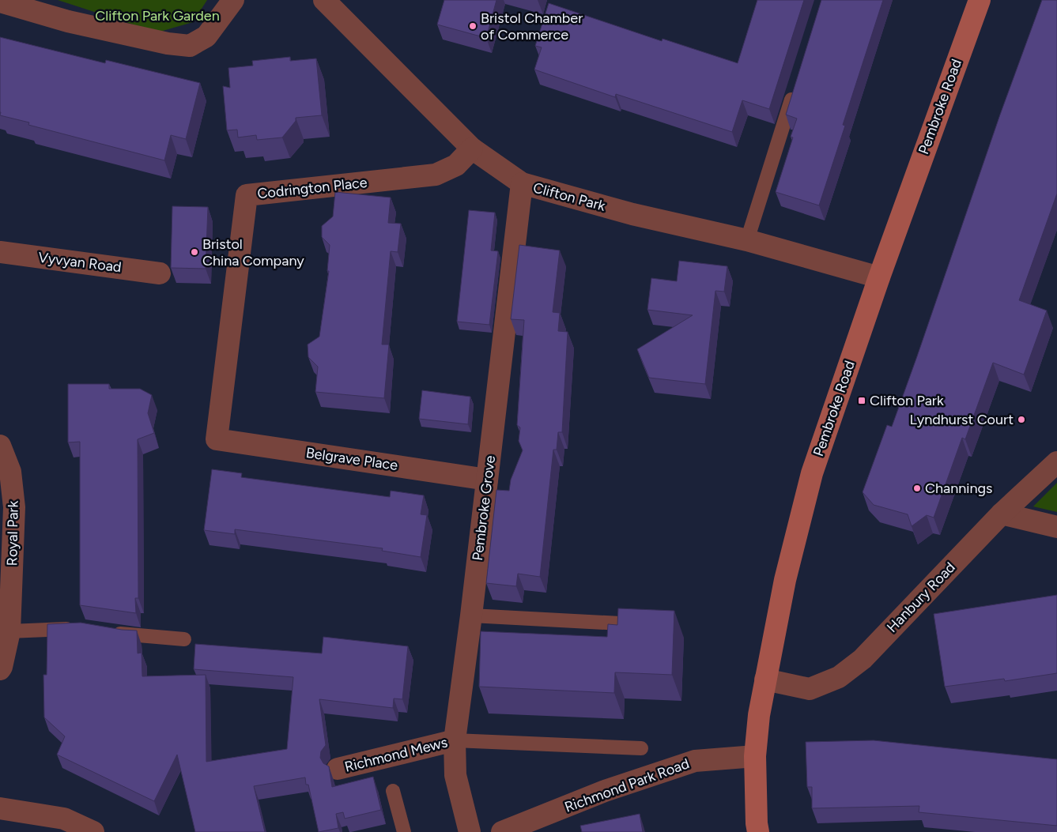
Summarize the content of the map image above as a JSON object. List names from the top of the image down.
{
  "streets": {
    "main road": ["Pembroke Road"],
    "street": [
      "Codrington Place",
      "Clifton Park",
      "Vyvyan Road",
      "Belgrave Place",
      "Pembroke Grove",
      "Royal Park",
      "Hanbury Road",
      "Richmond Mews",
      "Richmond Park Road"
    ]
  },
  "crossings": [
    ["Pembroke Road", "Clifton Park"],
    ["Pembroke Road", "Hanbury Road"],
    ["Pembroke Road", "Richmond Park Road"],
    ["Codrington Place", "Clifton Park"],
    ["Codrington Place", "Belgrave Place"],
    ["Clifton Park", "Pembroke Grove"],
    ["Belgrave Place", "Pembroke Grove"],
    ["Pembroke Grove", "Richmond Mews"]
  ],
  "parks": ["Clifton Park Garden"],
  "places": {
    "other": [
      "Bristol Chamber of Commerce",
      "Bristol China Company",
      "Lyndhurst Court",
      "Channings"
    ],
    "transit": ["Clifton Park"]
  }
}
